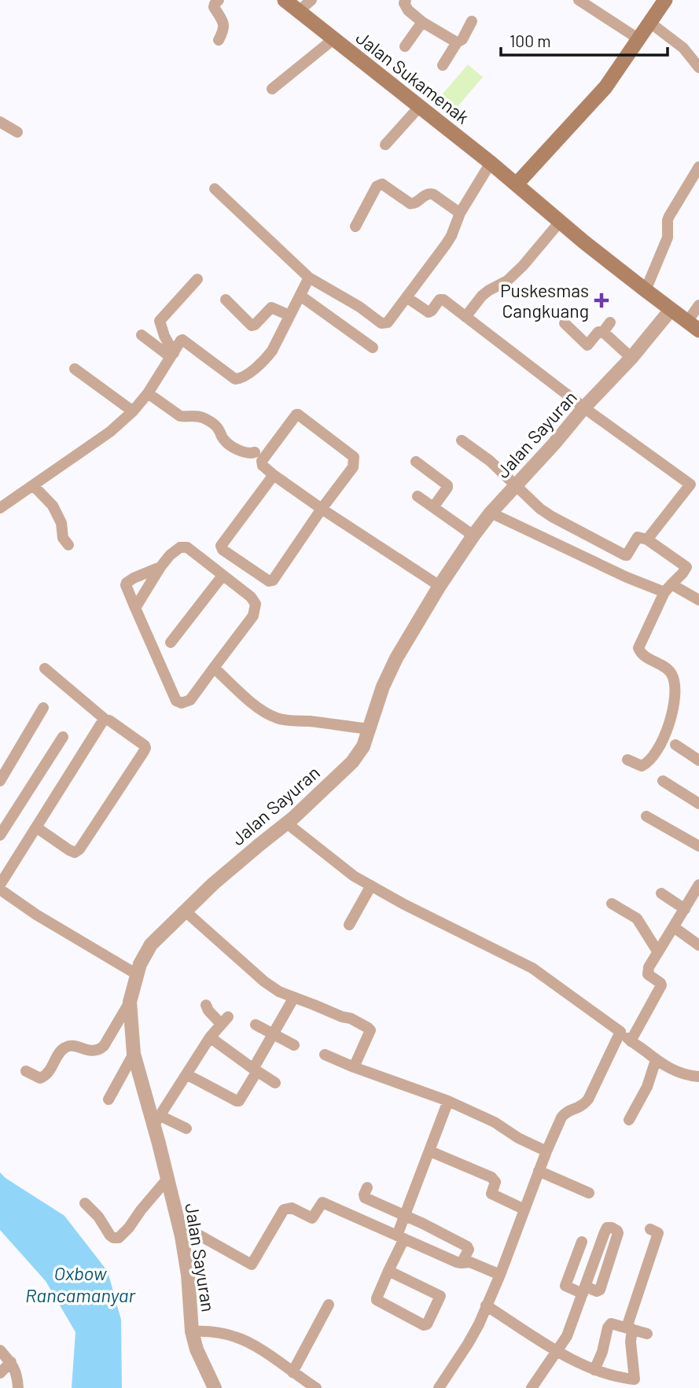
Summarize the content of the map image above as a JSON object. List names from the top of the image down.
{
  "streets": {
    "main road": ["Jalan Sukamenak"],
    "street": ["Jalan Sayuran"]
  },
  "crossings": [
    ["Jalan Sukamenak", "Jalan Sayuran"]
  ],
  "water": ["Oxbow Rancamanyar"],
  "places": {
    "health": ["Puskesmas Cangkuang"]
  },
  "scale_bar": "100 m"
}
